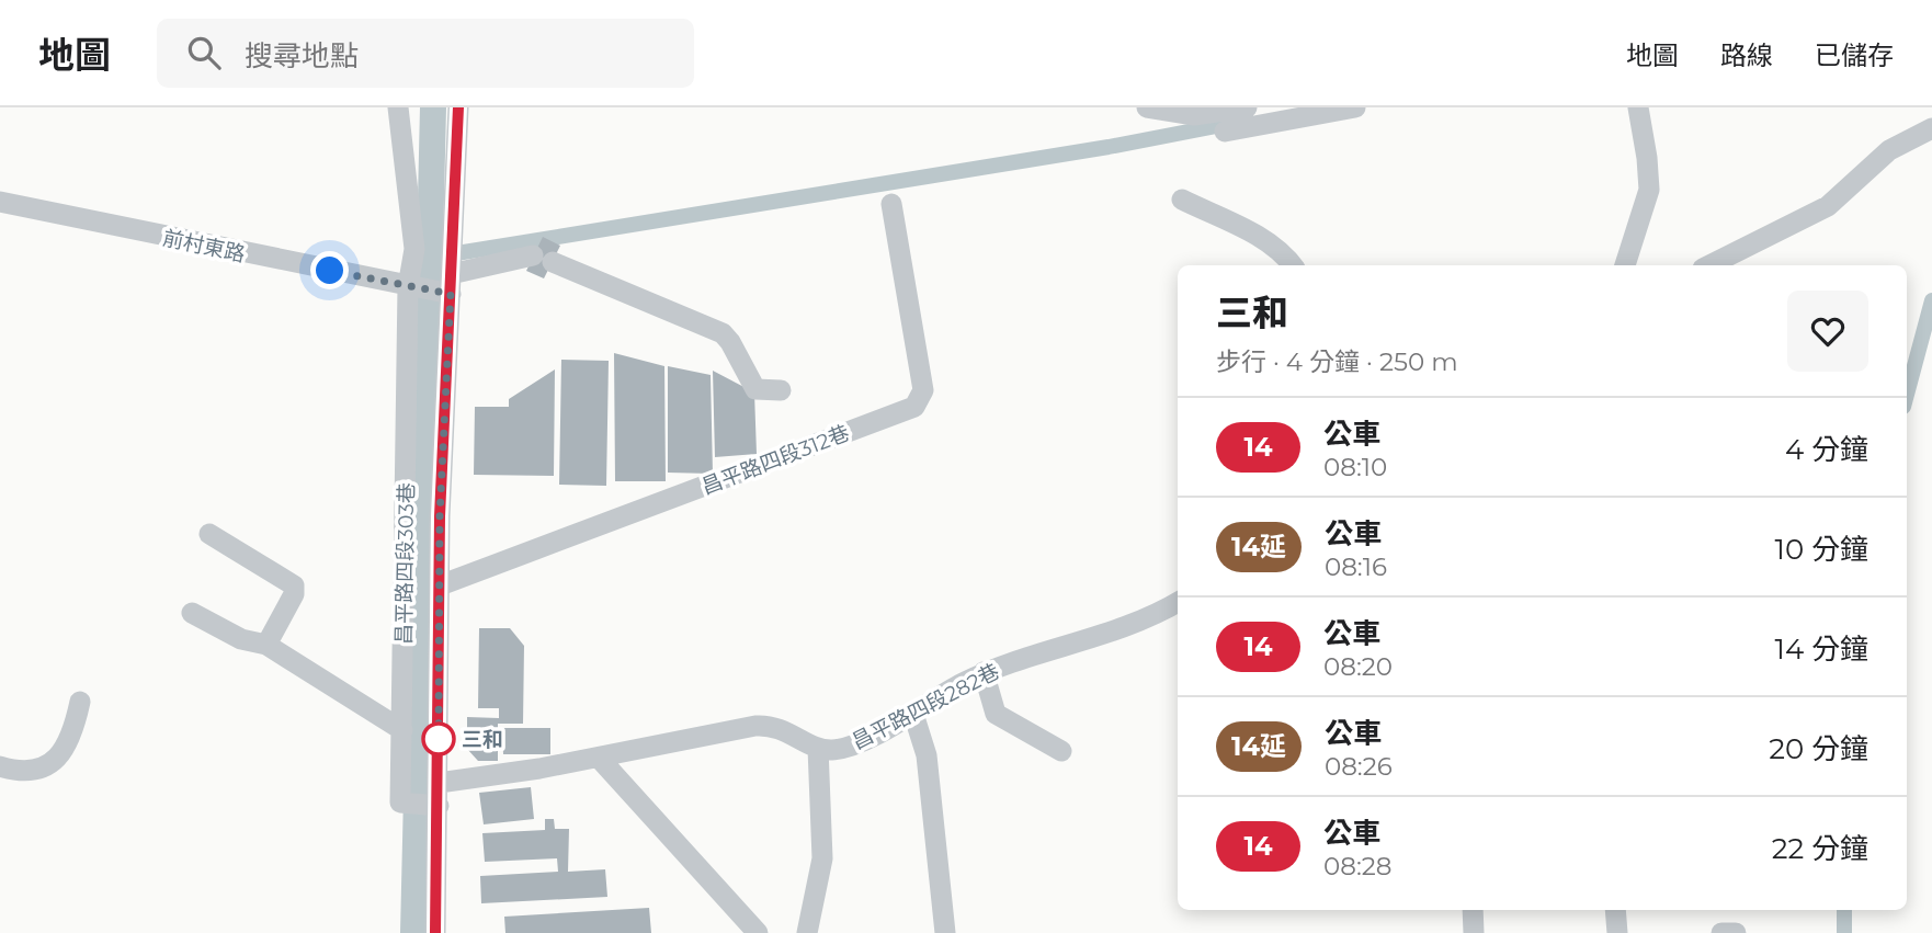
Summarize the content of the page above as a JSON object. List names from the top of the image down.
{
  "streets": {
    "street": [
      "前村東路",
      "昌平路四段312巷",
      "昌平路四段303巷",
      "昌平路四段282巷"
    ]
  },
  "crossings": [
    ["前村東路", "昌平路四段303巷"]
  ],
  "places": ["三和"],
  "lines": ["bus line 14"],
  "page": {
    "header": "地圖",
    "search": "搜尋地點",
    "nav": ["地圖", "路線", "已儲存"],
    "heading": ["三和", "步行 · 4 分鐘 · 250 m"],
    "list": [
      {
        "mark": "14",
        "name": "公車",
        "note": "08:10",
        "value": "4 分鐘"
      },
      {
        "mark": "14延",
        "name": "公車",
        "note": "08:16",
        "value": "10 分鐘"
      },
      {
        "mark": "14",
        "name": "公車",
        "note": "08:20",
        "value": "14 分鐘"
      },
      {
        "mark": "14延",
        "name": "公車",
        "note": "08:26",
        "value": "20 分鐘"
      },
      {
        "mark": "14",
        "name": "公車",
        "note": "08:28",
        "value": "22 分鐘"
      }
    ]
  }
}
